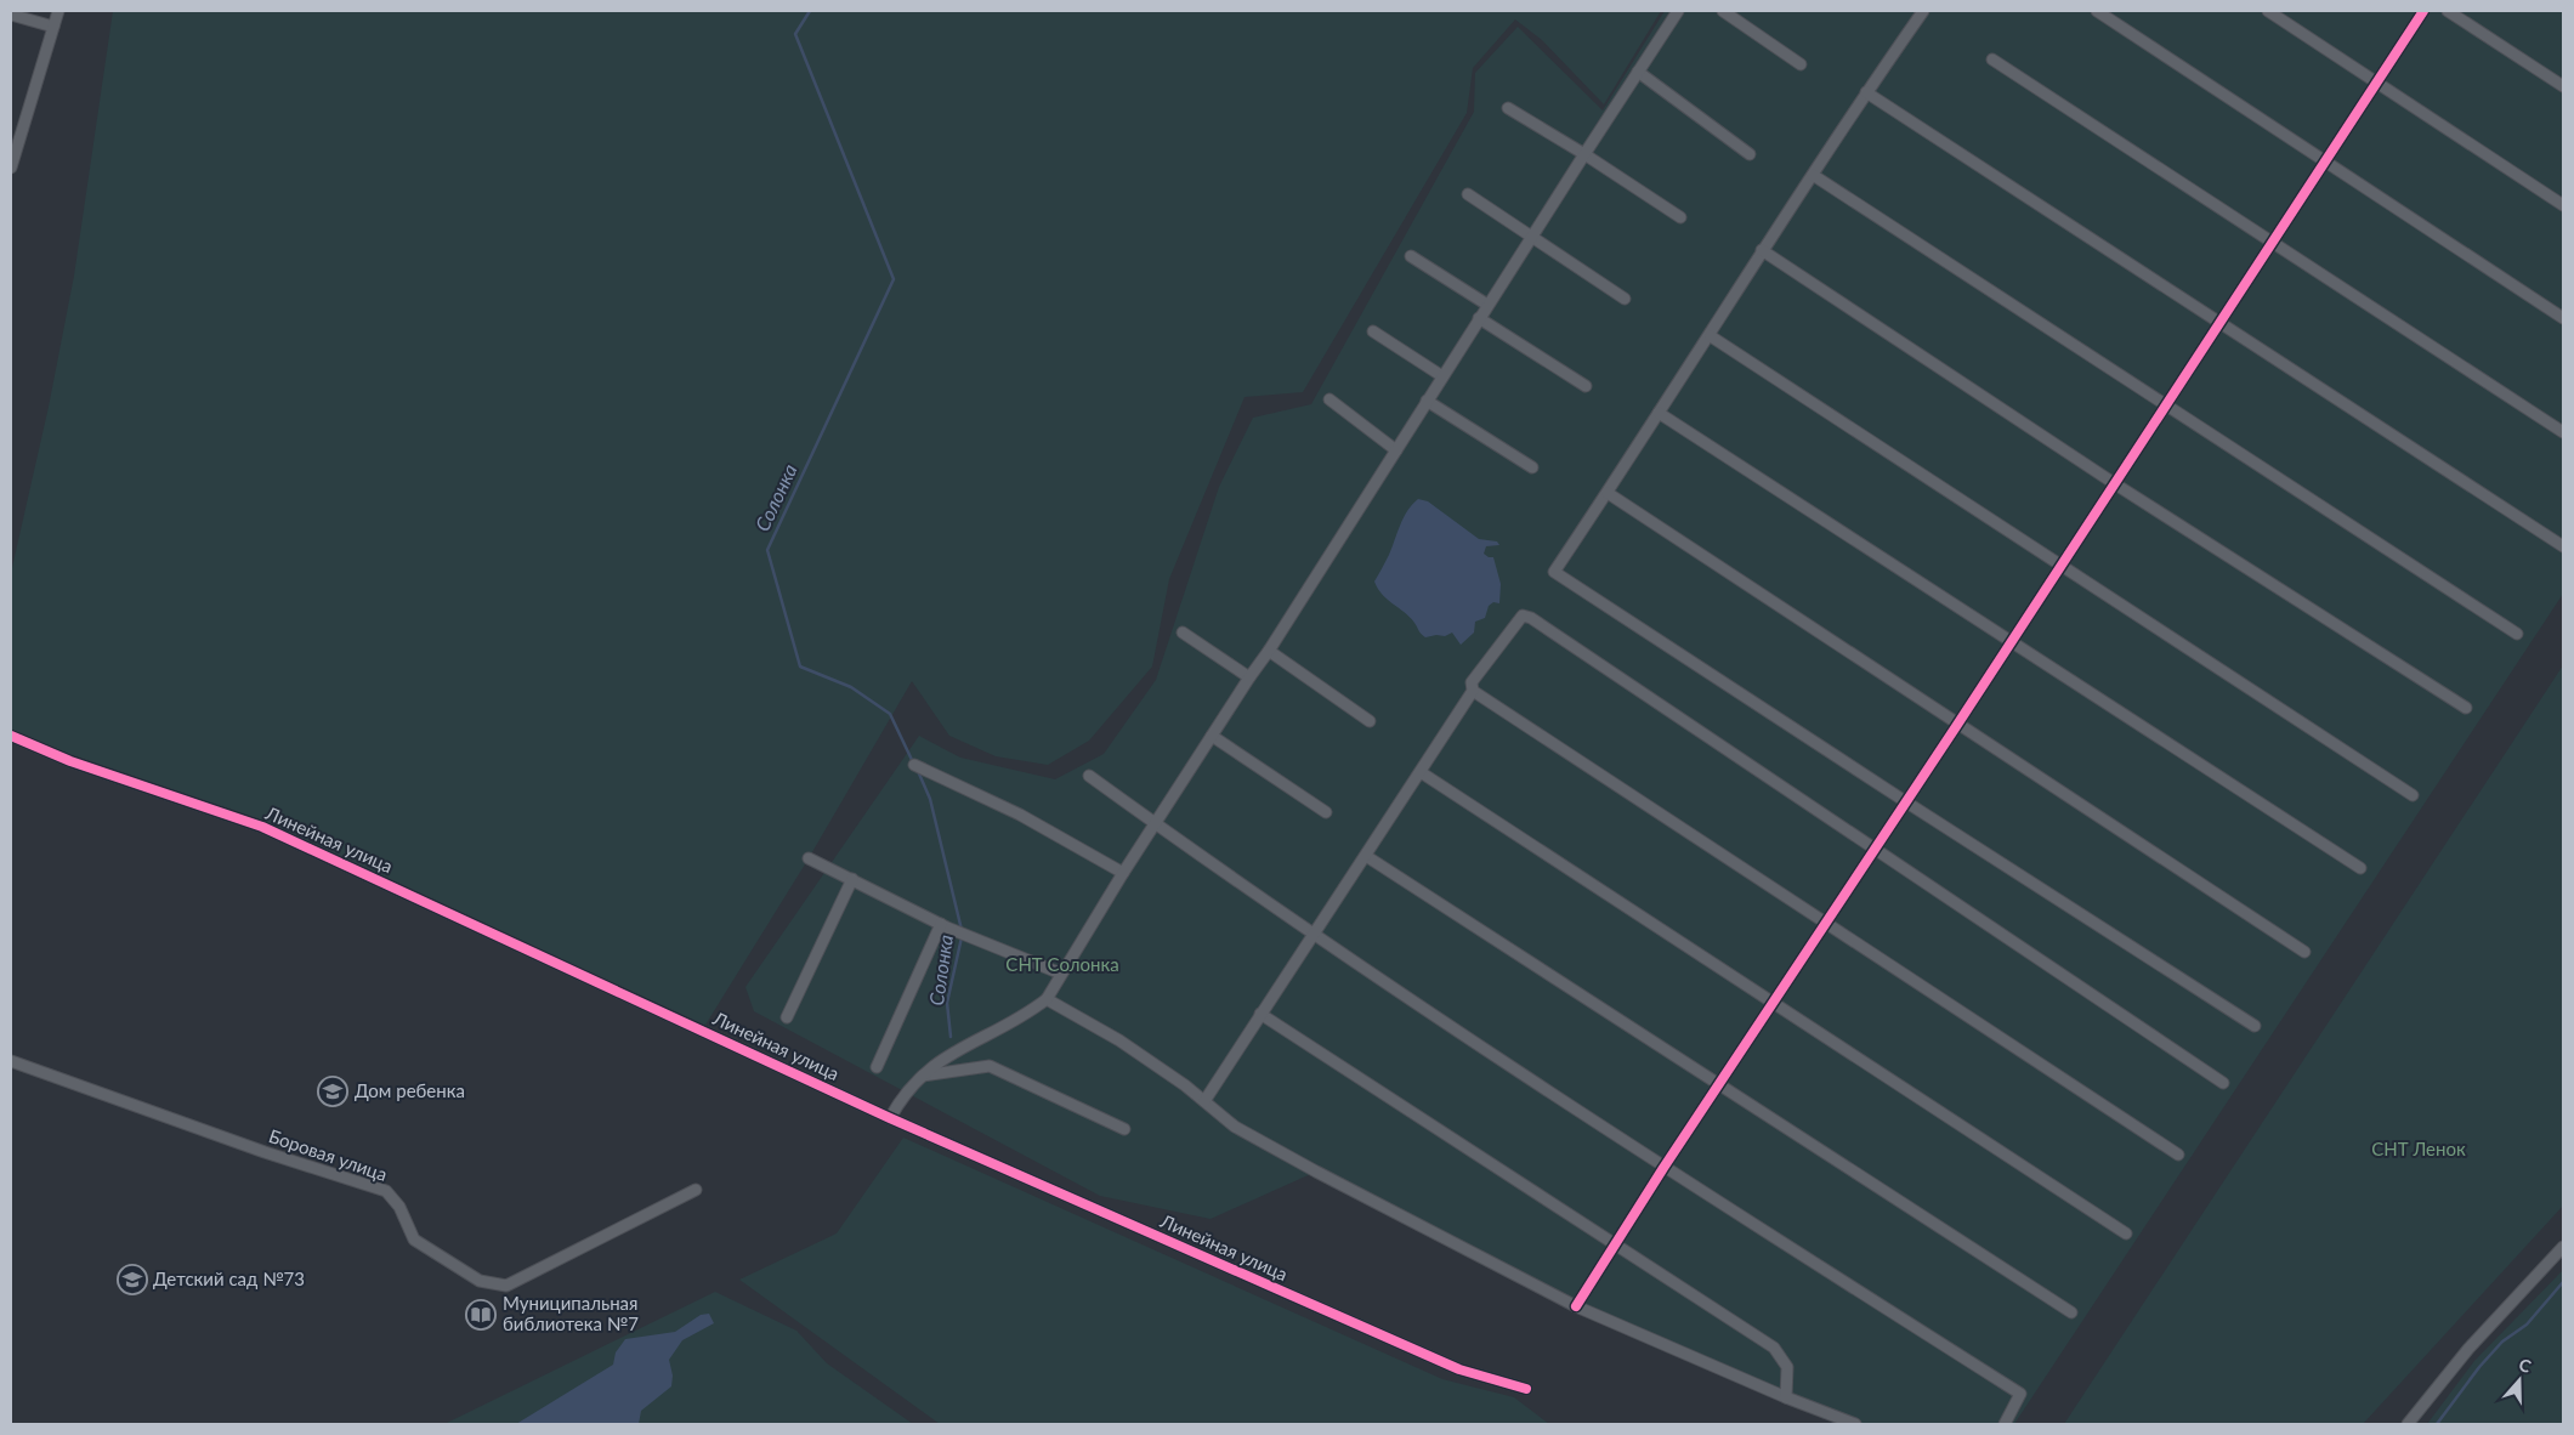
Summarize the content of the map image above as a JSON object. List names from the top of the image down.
{
  "streets": {
    "street": ["Линейная улица", "Боровая улица"]
  },
  "water": ["Солонка"],
  "parks": ["СНТ Солонка", "СНТ Ленок"],
  "places": {
    "school or university": ["Дом ребенка", "Детский сад №73"],
    "library": ["Муниципальная библиотека №7"]
  },
  "north": "top"
}
